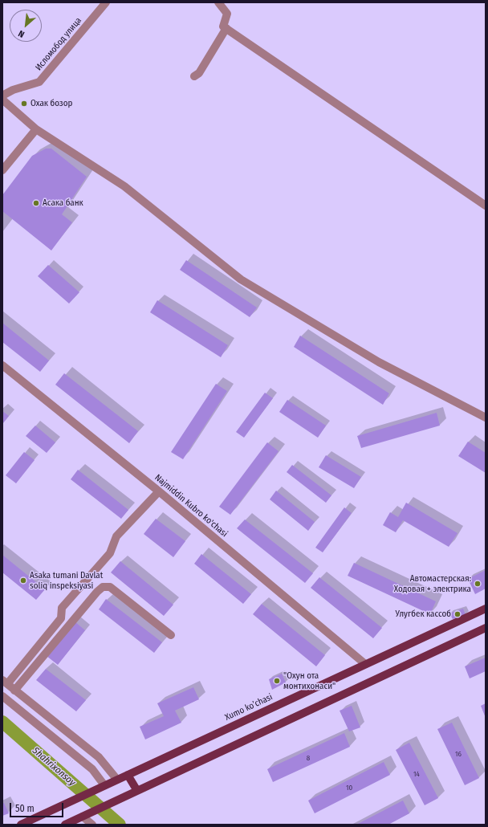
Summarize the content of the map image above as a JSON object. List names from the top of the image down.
{
  "streets": {
    "main road": ["Xumo ko’chasi"],
    "street": ["Исломобод улица", "Najmiddin Kubro ko'chasi"]
  },
  "crossings": [
    ["Najmiddin Kubro ko'chasi", "Xumo ko’chasi"]
  ],
  "water": ["Shahrixonsoy"],
  "places": [
    "Охак бозор",
    "Асака банк",
    "Asaka tumani Davlat soliq inspeksiyasi",
    "Автомастерская: Ходовая + электрика",
    "Улугбек кассоб",
    "\"Охун ота монтихонаси\""
  ],
  "house_numbers": [
    "16",
    "8",
    "14",
    "10"
  ],
  "scale_bar": "50 m",
  "north": "bottom left"
}
